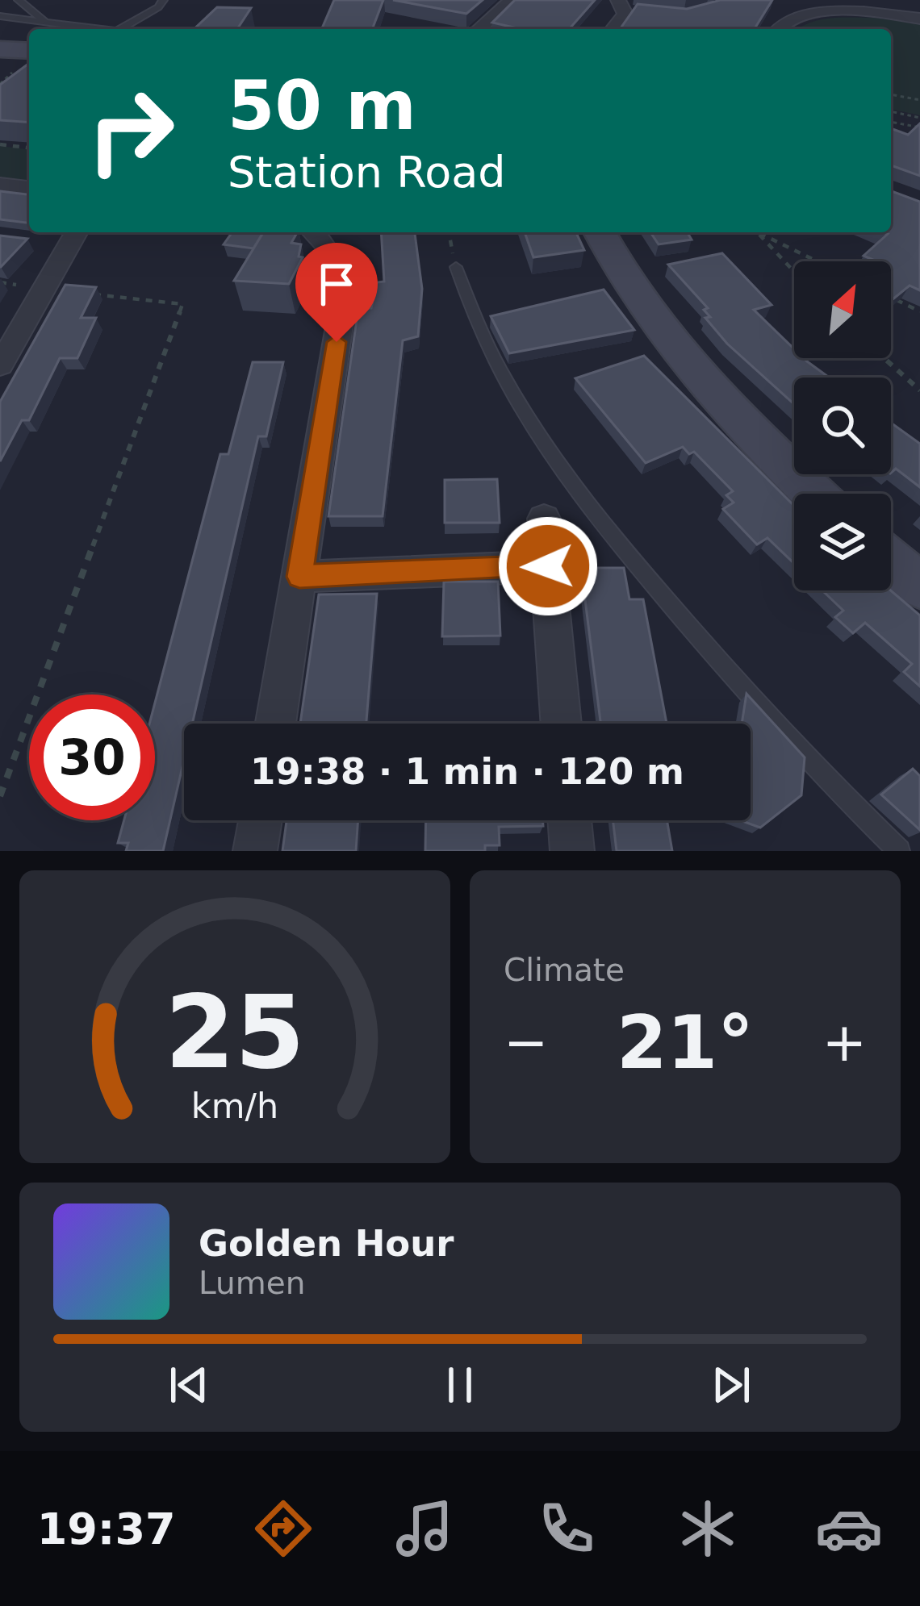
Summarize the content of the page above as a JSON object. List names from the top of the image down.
{
  "north": "top right",
  "page": {
    "turn": ["50 m", "Station Road"],
    "limit": "30",
    "trip": "19:38 · 1 min · 120 m",
    "tile": "Climate",
    "heat": ["−", "21°", "+"],
    "song": ["Golden Hour", "Lumen"],
    "tabs": "19:37",
    "gauge": ["25", "km/h"]
  }
}
